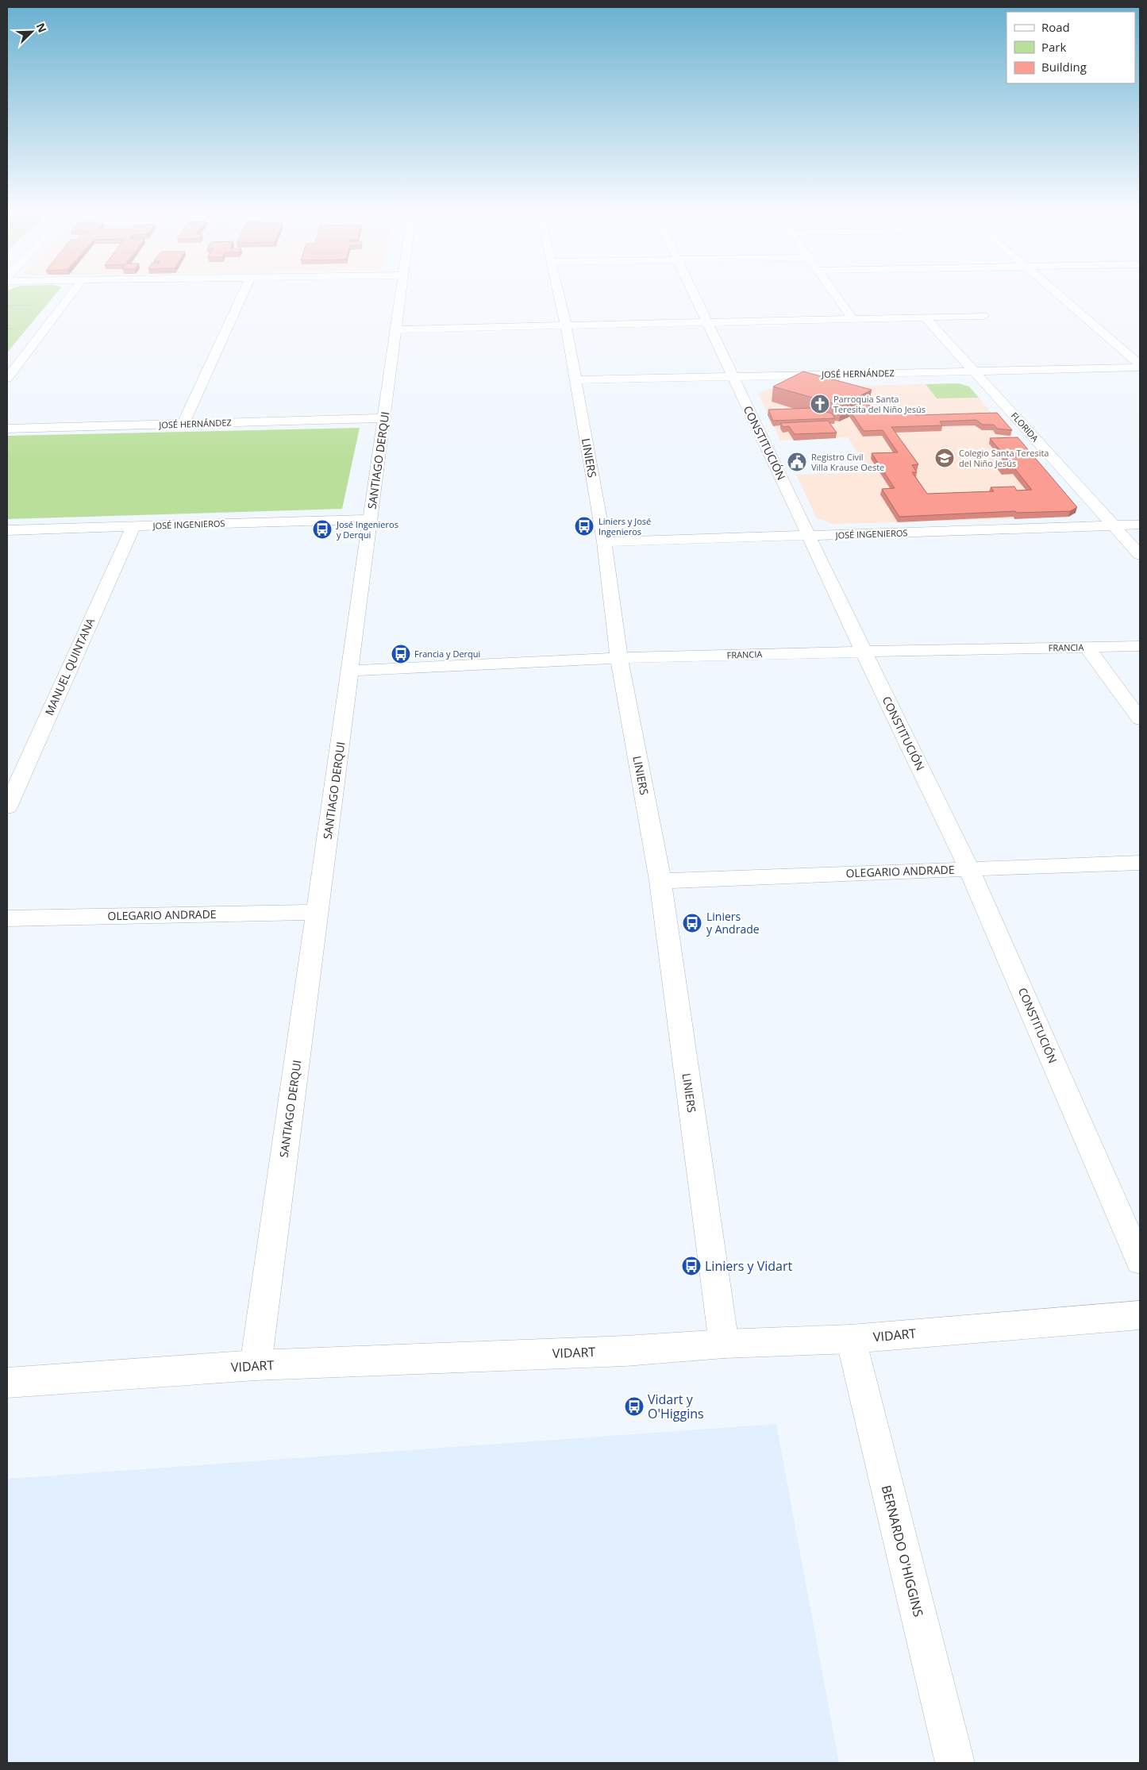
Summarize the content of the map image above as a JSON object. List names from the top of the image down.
{
  "streets": {
    "street": [
      "JOSÉ HERNÁNDEZ",
      "FLORIDA",
      "CONSTITUCIÓN",
      "LINIERS",
      "SANTIAGO DERQUI",
      "JOSÉ INGENIEROS",
      "FRANCIA",
      "MANUEL QUINTANA",
      "OLEGARIO ANDRADE",
      "VIDART",
      "BERNARDO O'HIGGINS"
    ]
  },
  "crossings": [
    ["JOSÉ HERNÁNDEZ", "FLORIDA"],
    ["JOSÉ HERNÁNDEZ", "CONSTITUCIÓN"],
    ["JOSÉ HERNÁNDEZ", "LINIERS"],
    ["JOSÉ HERNÁNDEZ", "SANTIAGO DERQUI"],
    ["FLORIDA", "JOSÉ INGENIEROS"],
    ["CONSTITUCIÓN", "JOSÉ INGENIEROS"],
    ["CONSTITUCIÓN", "FRANCIA"],
    ["CONSTITUCIÓN", "OLEGARIO ANDRADE"],
    ["LINIERS", "JOSÉ INGENIEROS"],
    ["LINIERS", "FRANCIA"],
    ["LINIERS", "OLEGARIO ANDRADE"],
    ["LINIERS", "VIDART"],
    ["SANTIAGO DERQUI", "JOSÉ INGENIEROS"],
    ["SANTIAGO DERQUI", "FRANCIA"],
    ["SANTIAGO DERQUI", "OLEGARIO ANDRADE"],
    ["SANTIAGO DERQUI", "VIDART"],
    ["JOSÉ INGENIEROS", "MANUEL QUINTANA"],
    ["VIDART", "BERNARDO O'HIGGINS"]
  ],
  "places": {
    "church": ["Parroquia Santa Teresita del Niño Jesús"],
    "school or university": ["Colegio Santa Teresita del Niño Jesús"],
    "public building": ["Registro Civil Villa Krause Oeste"],
    "bus stop": [
      "Liniers y José Ingenieros",
      "José Ingenieros y Derqui",
      "Francia y Derqui",
      "Liniers y Andrade",
      "Liniers y Vidart",
      "Vidart y O'Higgins"
    ]
  },
  "legend": ["Road", "Park", "Building"],
  "north": "top right"
}
